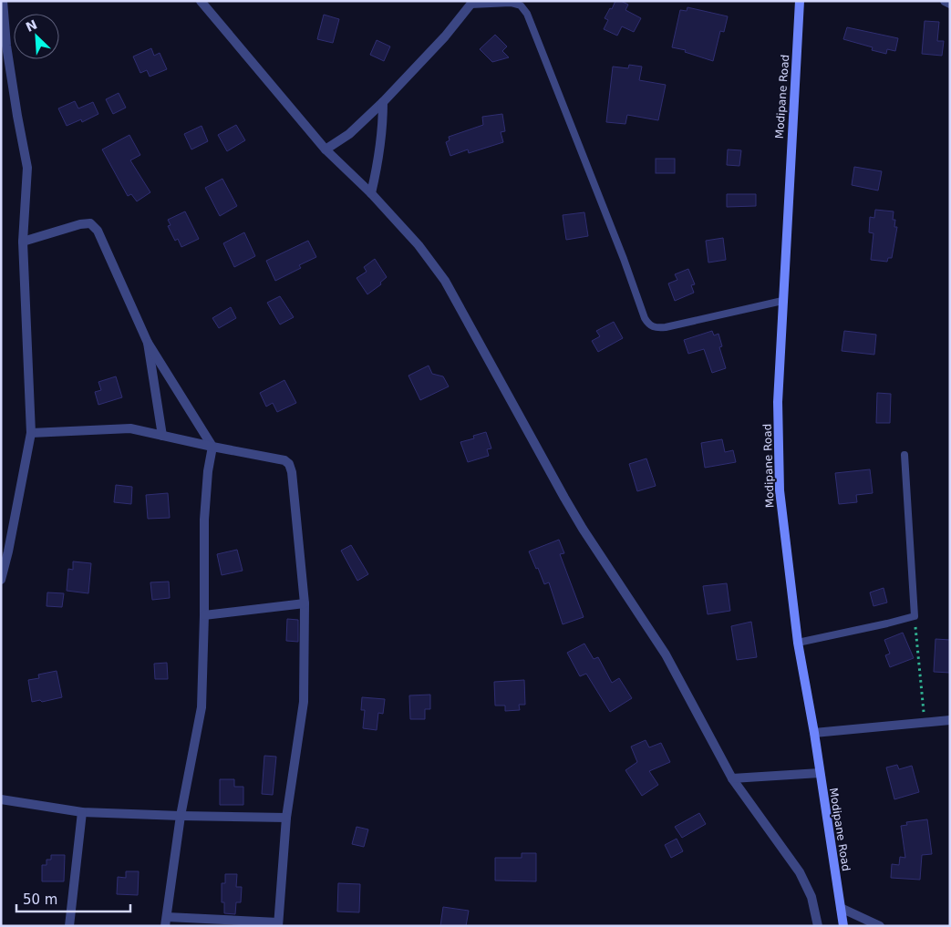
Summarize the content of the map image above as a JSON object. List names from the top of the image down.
{
  "streets": {
    "main road": ["Modipane Road"]
  },
  "scale_bar": "50 m",
  "north": "top left"
}
